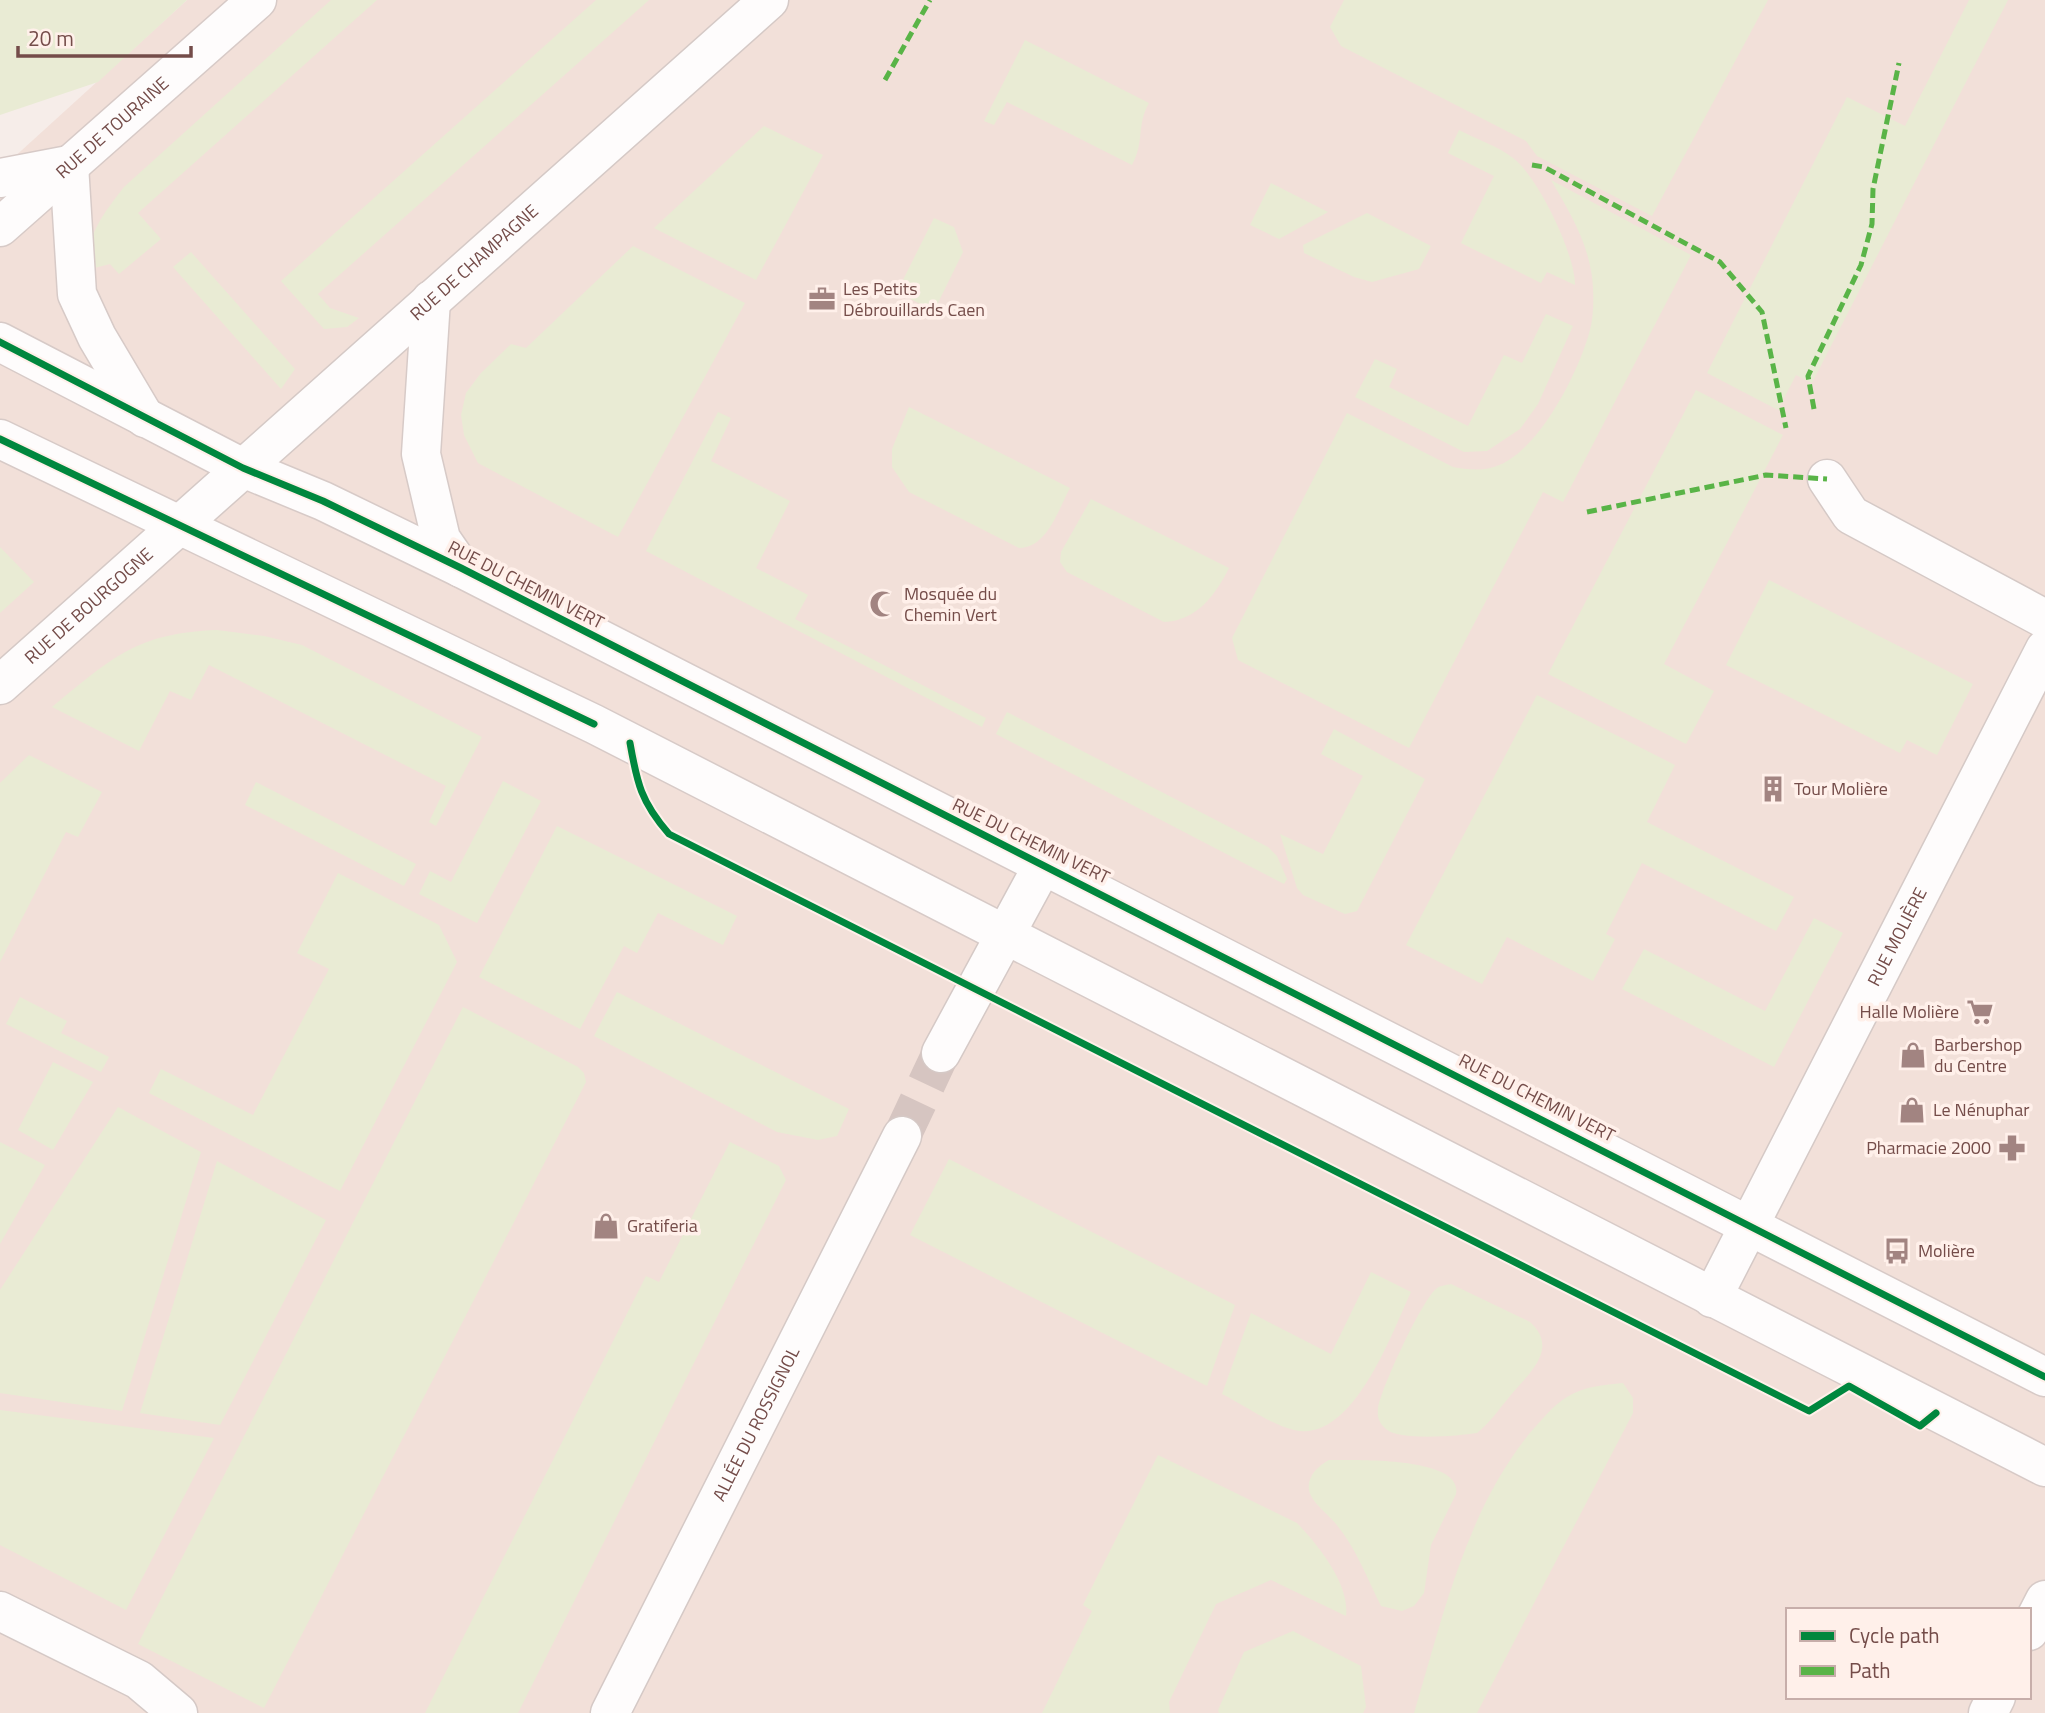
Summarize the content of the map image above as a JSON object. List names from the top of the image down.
{
  "streets": {
    "street": [
      "RUE DE TOURAINE",
      "RUE DE CHAMPAGNE",
      "RUE DU CHEMIN VERT",
      "RUE DE BOURGOGNE",
      "RUE MOLIÈRE",
      "ALLÉE DU ROSSIGNOL"
    ]
  },
  "crossings": [
    ["RUE DE CHAMPAGNE", "RUE DU CHEMIN VERT"],
    ["RUE DE CHAMPAGNE", "RUE DE BOURGOGNE"],
    ["RUE DU CHEMIN VERT", "RUE MOLIÈRE"]
  ],
  "places": {
    "office": ["Les Petits Débrouillards Caen"],
    "mosque": ["Mosquée du Chemin Vert"],
    "building": ["Tour Molière"],
    "supermarket": ["Halle Molière"],
    "shop": ["Barbershop du Centre", "Le Nénuphar", "Gratiferia"],
    "pharmacy": ["Pharmacie 2000"],
    "bus stop": ["Molière"]
  },
  "legend": ["Cycle path", "Path"],
  "scale_bar": "20 m"
}
